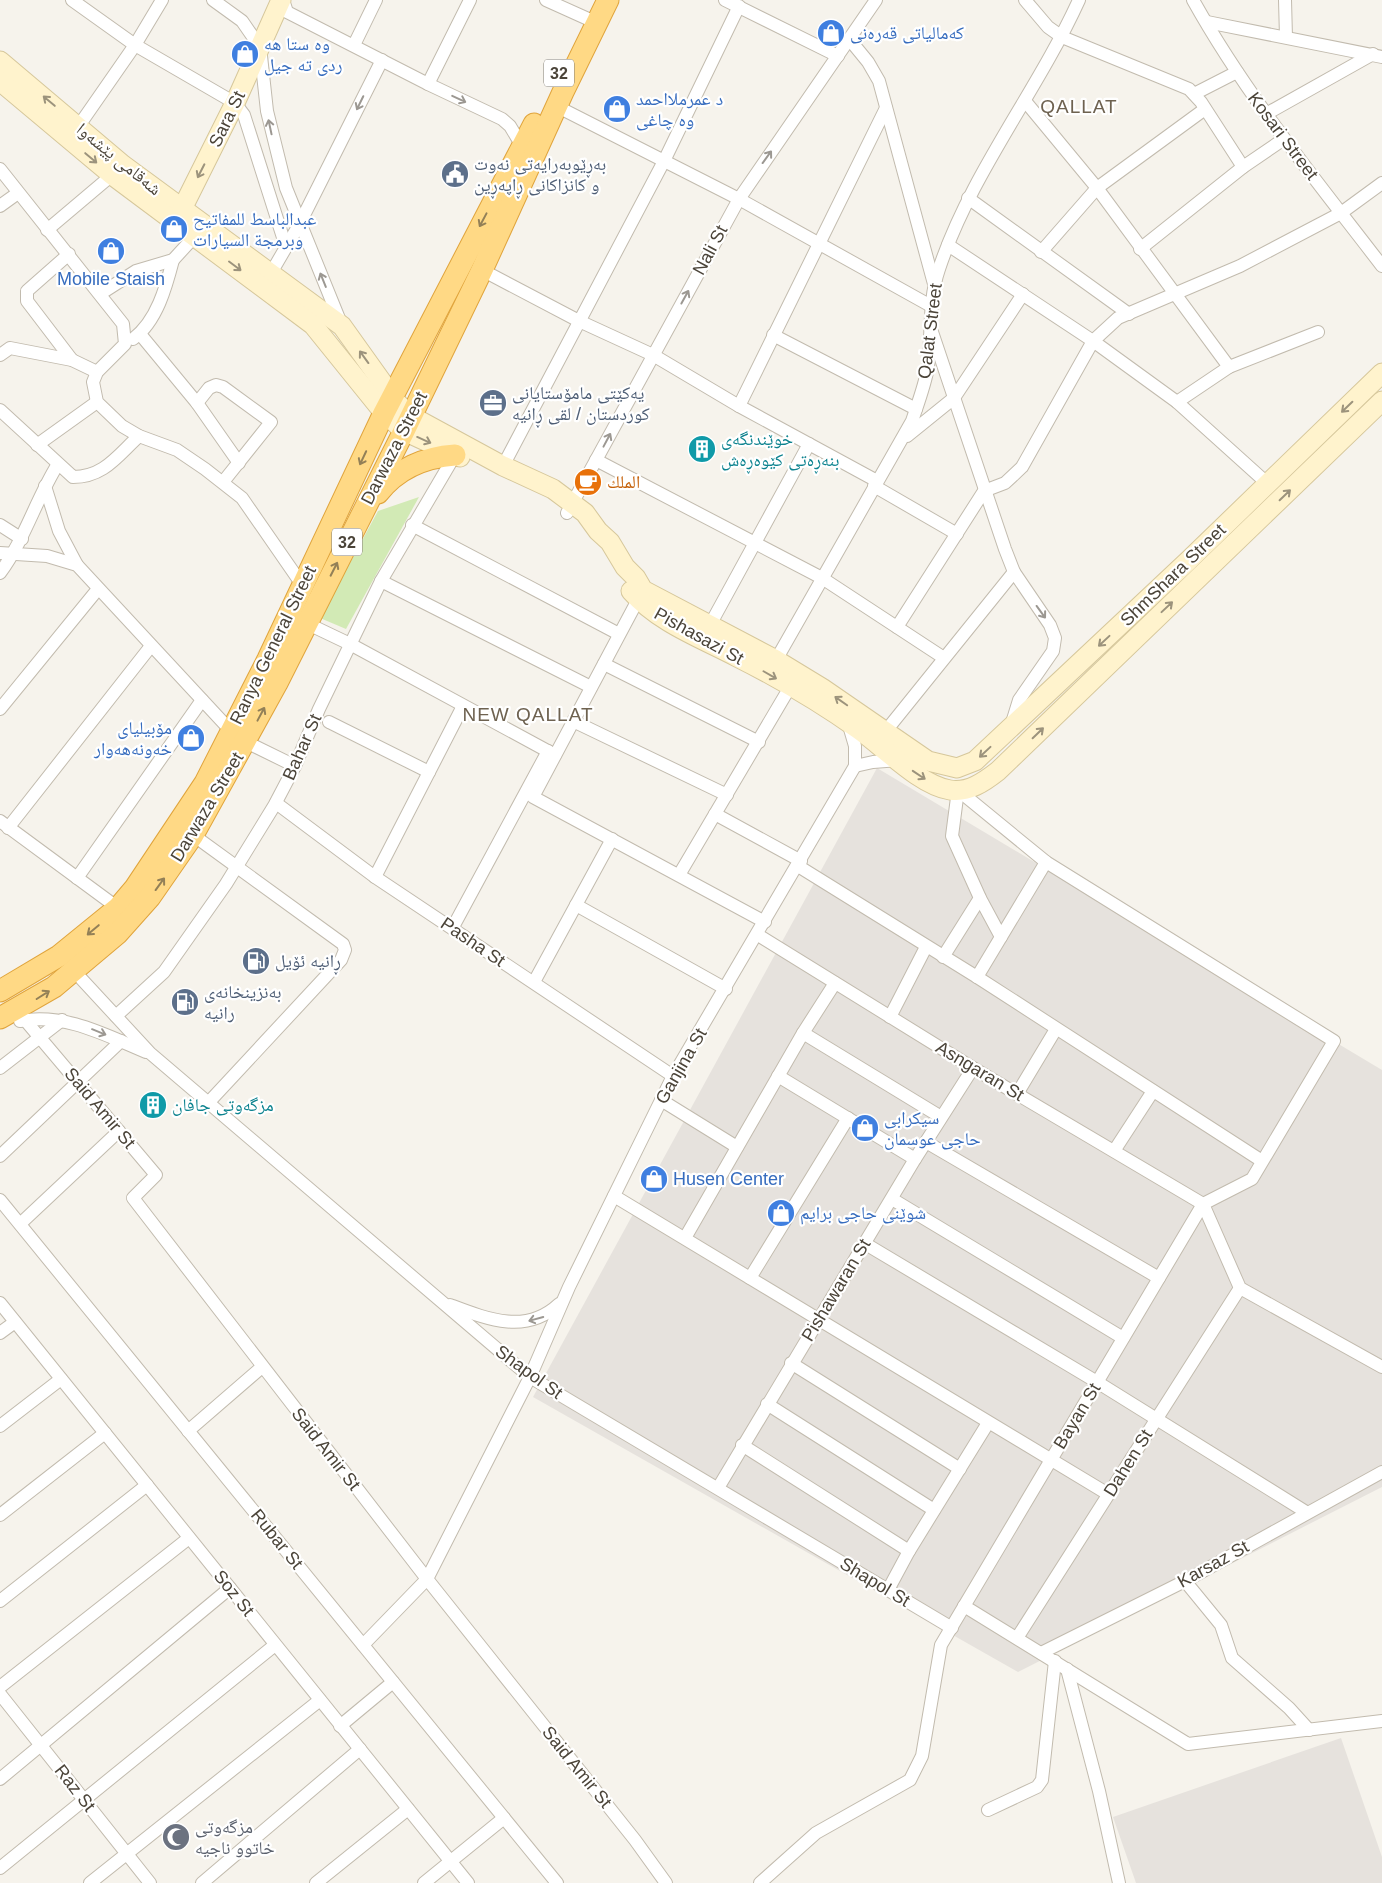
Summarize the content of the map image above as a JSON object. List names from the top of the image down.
{
  "streets": {
    "highway": ["32", "Darwaza Street", "Ranya General Street"],
    "main road": [
      "Sara St",
      "شەقامی پێشەوا",
      "ShmShara Street",
      "Pishasazi St"
    ],
    "street": [
      "Kosari Street",
      "Nali St",
      "Qalat Street",
      "Bahar St",
      "Pasha St",
      "Ganjina St",
      "Asngaran St",
      "Said Amir St",
      "Pishawaran St",
      "Shapol St",
      "Bayan St",
      "Dahen St",
      "Rubar St",
      "Karsaz St",
      "Soz St",
      "Raz St"
    ]
  },
  "crossings": [
    ["Sara St", "شەقامی پێشەوا"],
    ["شەقامی پێشەوا", "Pishasazi St"],
    ["شەقامی پێشەوا", "Ranya General Street"],
    ["Nali St", "Pishasazi St"],
    ["Qalat Street", "Pishasazi St"],
    ["Darwaza Street", "Pishasazi St"],
    ["Darwaza Street", "Ranya General Street"],
    ["ShmShara Street", "Pishasazi St"],
    ["Pishasazi St", "Ranya General Street"],
    ["Pishasazi St", "Bahar St"],
    ["Bahar St", "Pasha St"],
    ["Pasha St", "Ganjina St"],
    ["Ganjina St", "Asngaran St"],
    ["Ganjina St", "Said Amir St"],
    ["Ganjina St", "Shapol St"],
    ["Ganjina St", "Rubar St"],
    ["Asngaran St", "Pishawaran St"],
    ["Asngaran St", "Bayan St"],
    ["Pishawaran St", "Shapol St"],
    ["Shapol St", "Bayan St"]
  ],
  "one_way": ["Sara St", "Darwaza Street", "Ranya General Street"],
  "districts": ["QALLAT", "NEW QALLAT"],
  "places": {
    "shop": [
      "کەمالیاتی قەرەنی",
      "وه ستا هه ردى ته جيل",
      "د عمرملااحمد وه چاغى",
      "عبدالباسط للمفاتيح وبرمجة السيارات",
      "Mobile Staish",
      "مۆبیلیای خەونەهەوار",
      "سیکرابی حاجی عوسمان",
      "Husen Center",
      "شوێنی حاجی برایم"
    ],
    "public building": ["بەڕێوبەرایەتی نەوت و کانزاکانی ڕاپەڕین"],
    "office": ["یەکێتی مامۆستایانی کوردستان / لقی ڕانیە"],
    "building": ["خوێندنگەی بنەڕەتی کێوەڕەش", "مزگەوتی جافان"],
    "cafe": ["الملك"],
    "fuel station": ["ڕانیە ئۆیل", "بەنزینخانەی رانیە"],
    "mosque": ["مزگەوتی خاتوو ناجیە"]
  }
}
